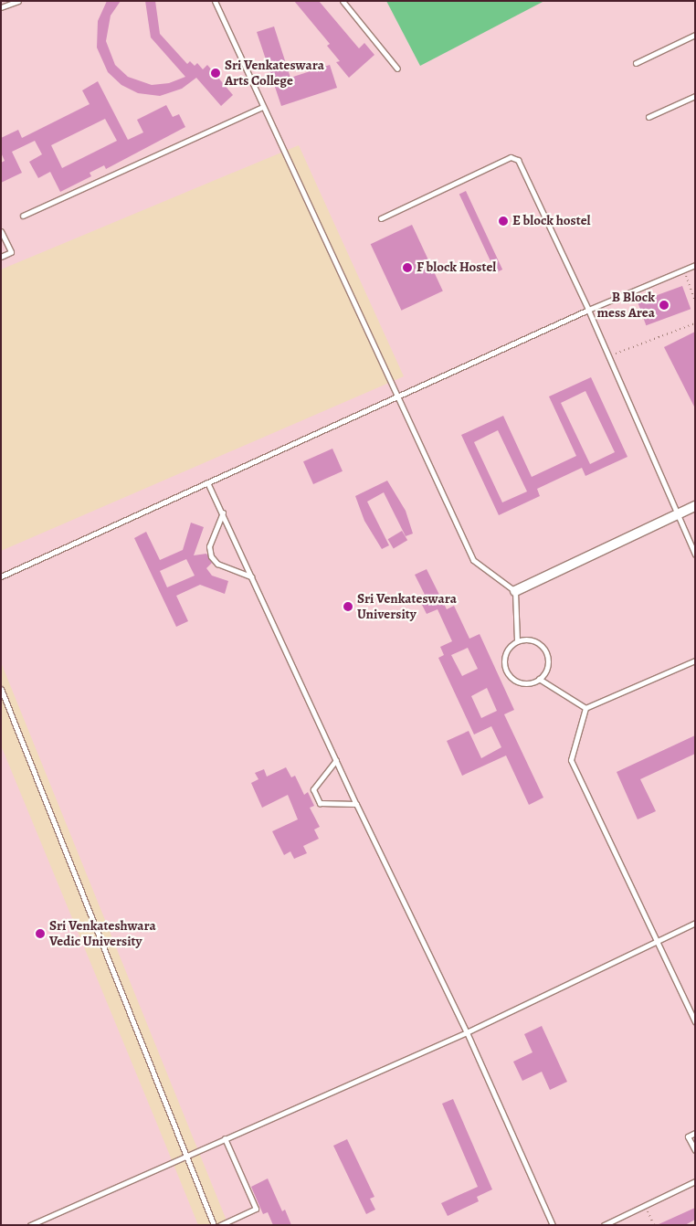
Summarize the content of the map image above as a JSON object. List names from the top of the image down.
{
  "places": [
    "Sri Venkateswara Arts College",
    "E block hostel",
    "F block Hostel",
    "B Block mess Area",
    "Sri Venkateswara University",
    "Sri Venkateshwara Vedic University"
  ]
}
